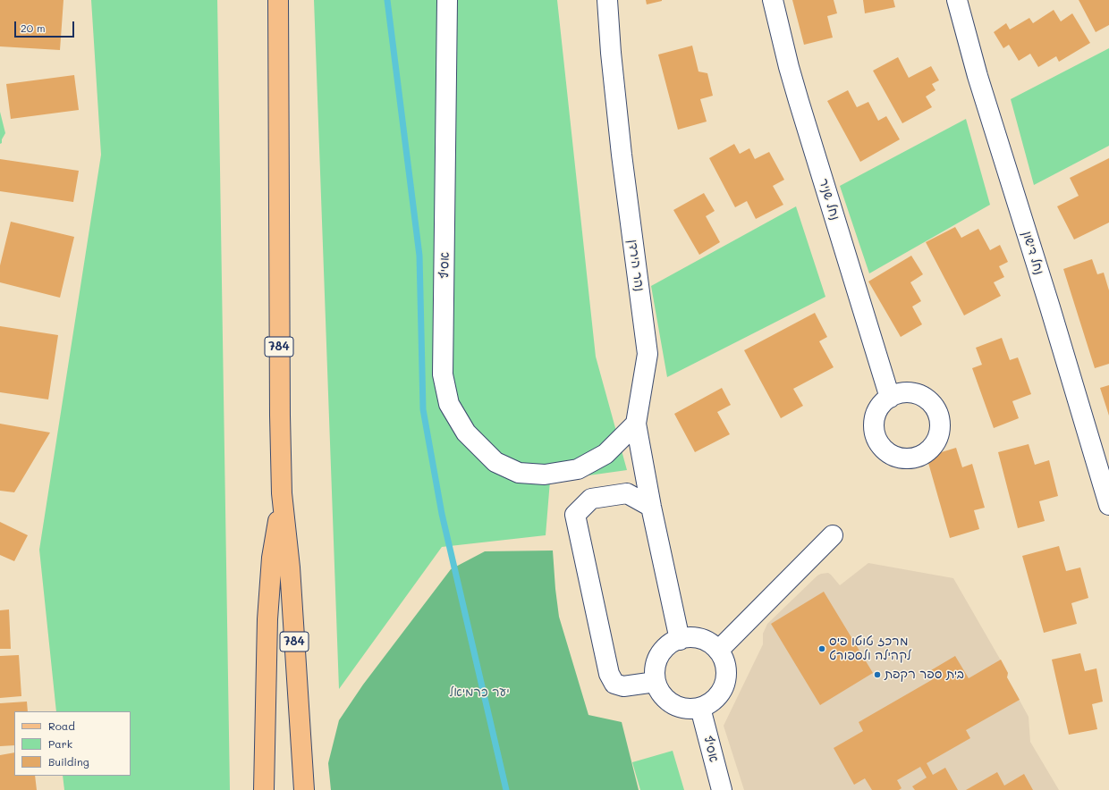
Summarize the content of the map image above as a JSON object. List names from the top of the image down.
{
  "streets": {
    "main road": ["784"],
    "street": [
      "נחל שניר",
      "נחל דישון",
      "אסיף",
      "נהר הירדן"
    ]
  },
  "crossings": [
    ["אסיף", "נהר הירדן"]
  ],
  "parks": ["יער כרמיאל"],
  "places": ["מרכז טוטו פיס לקהילה ולספורט", "בית ספר רקפת"],
  "legend": ["Road", "Park", "Building"],
  "scale_bar": "20 m"
}
